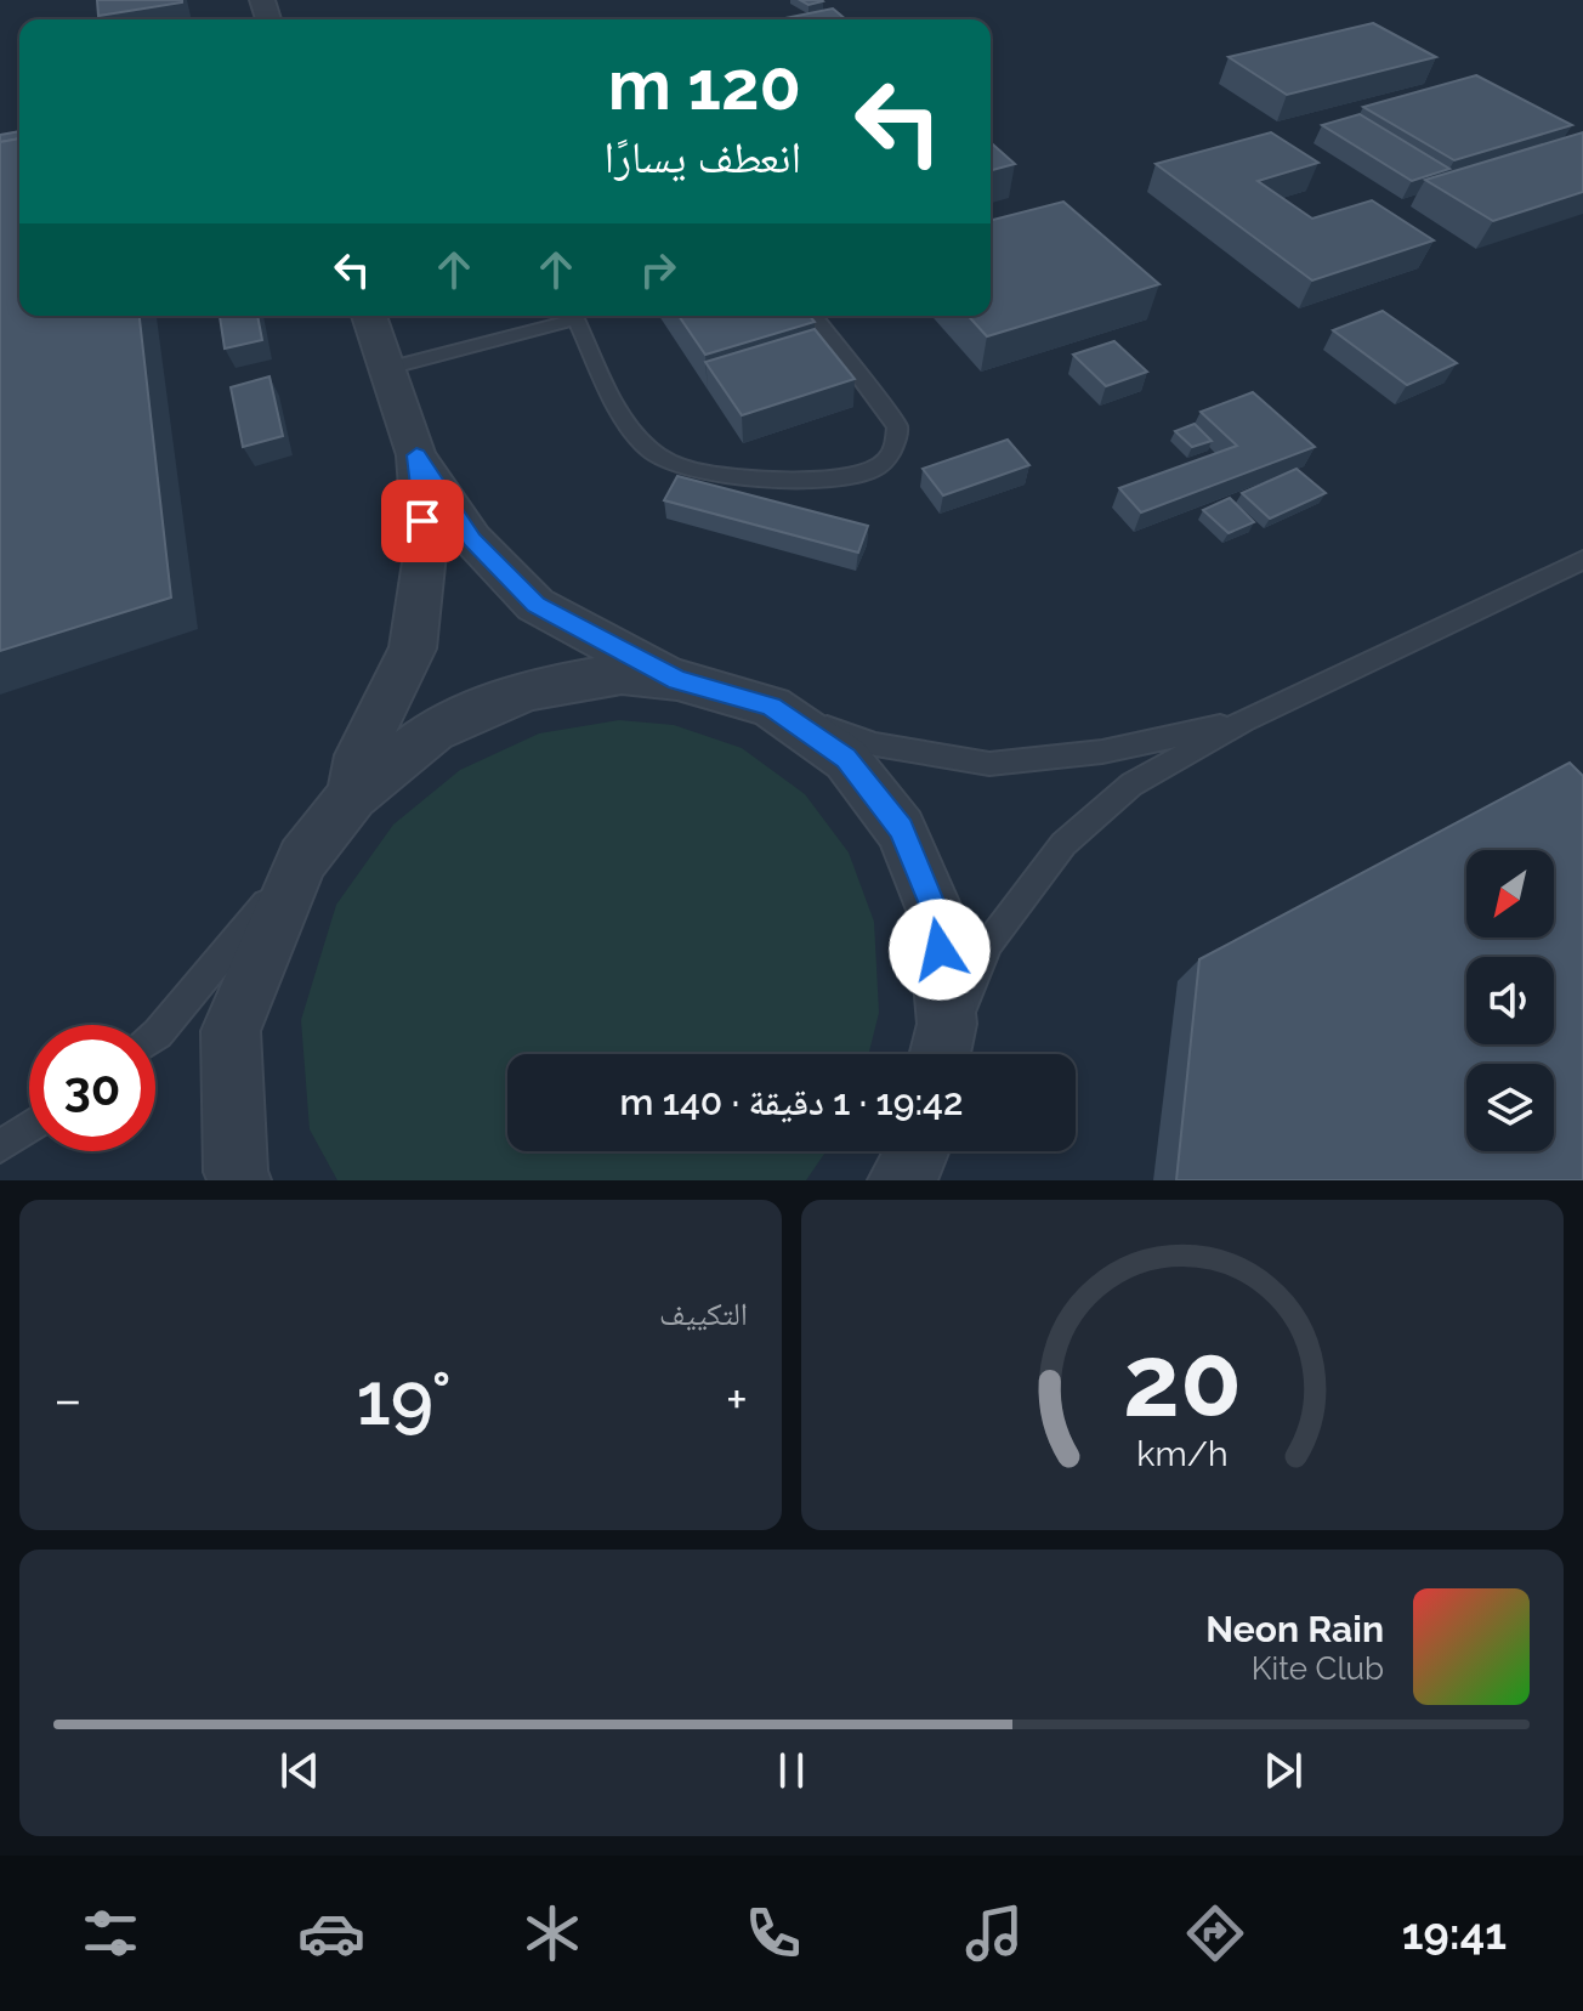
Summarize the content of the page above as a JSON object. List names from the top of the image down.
{
  "north": "bottom left",
  "page": {
    "turn": ["120 m", "انعطف يسارًا"],
    "limit": "30",
    "trip": "19:42 · 1 دقيقة · 140 m",
    "tile": "التكييف",
    "heat": ["−", "19°", "+"],
    "song": ["Neon Rain", "Kite Club"],
    "tabs": "19:41",
    "gauge": ["20", "km/h"]
  }
}
